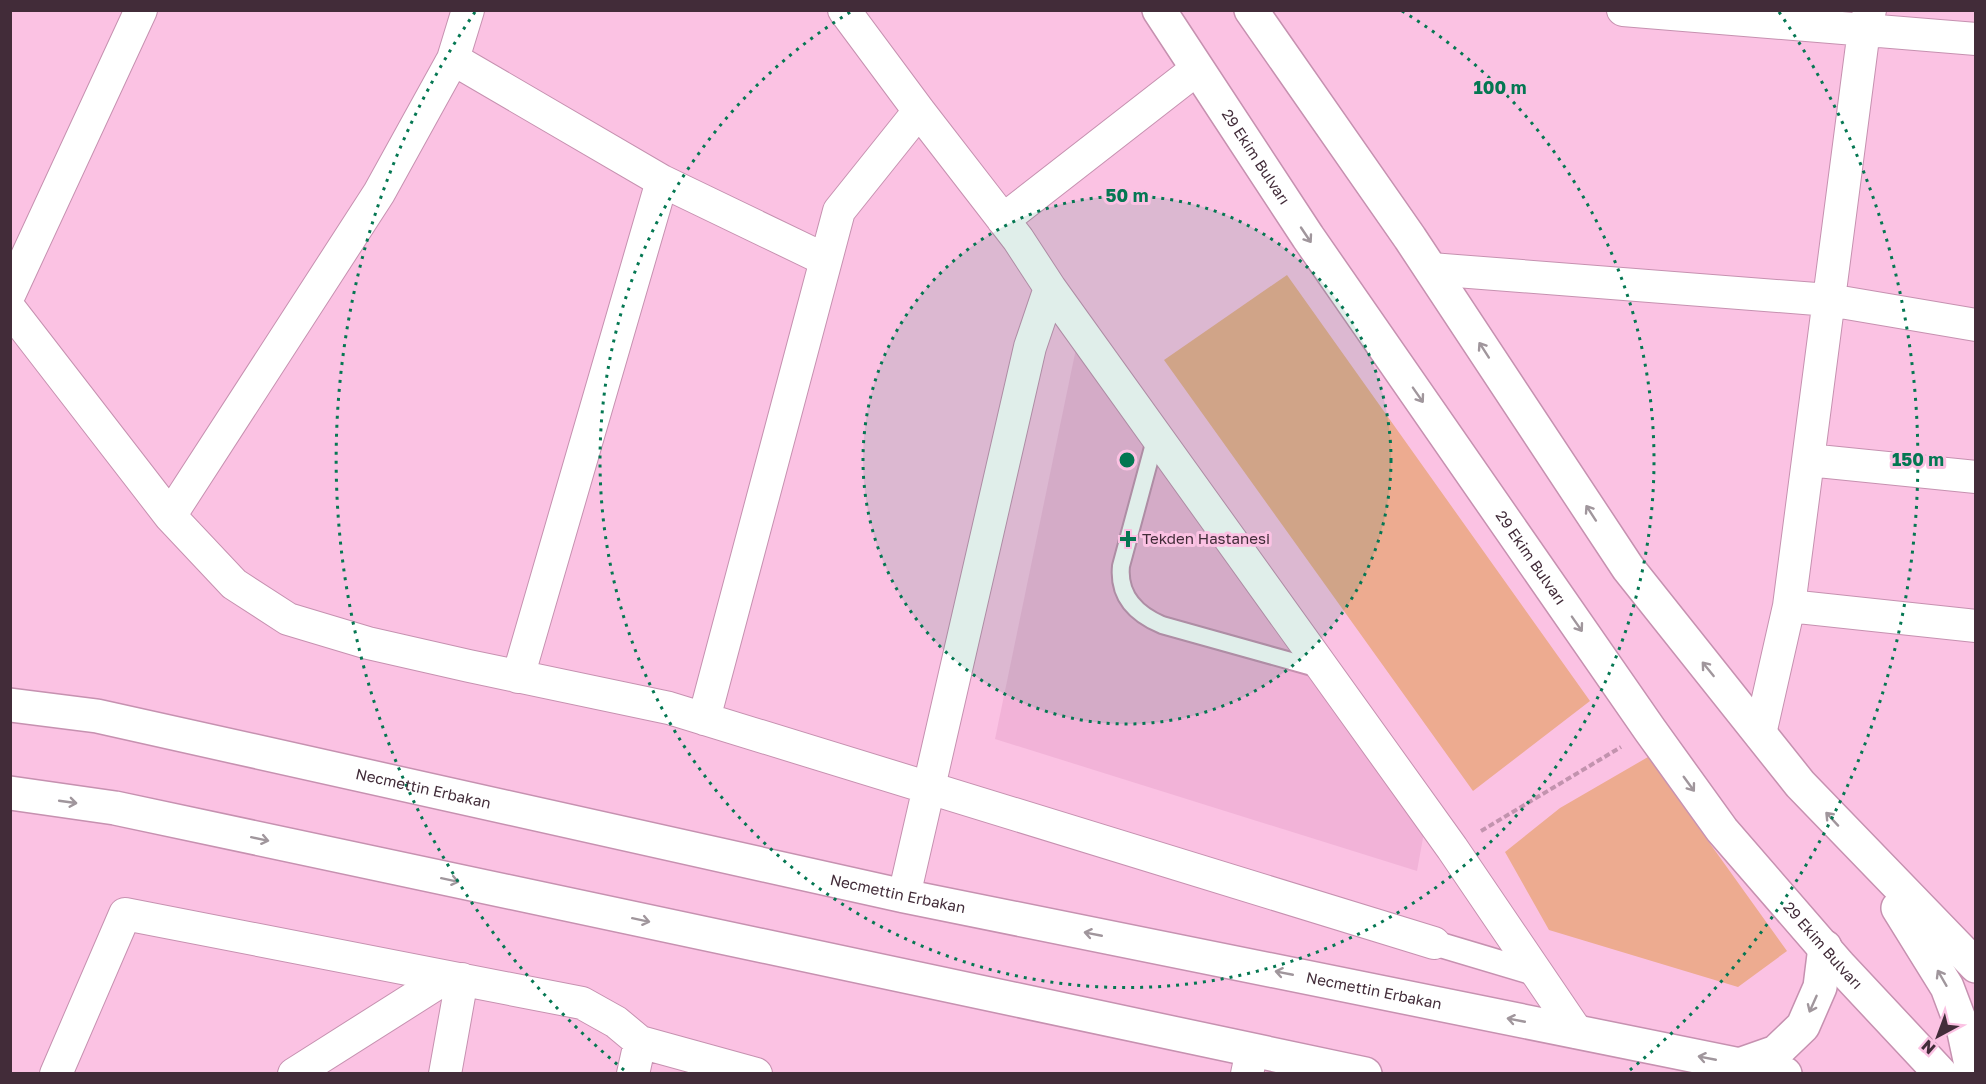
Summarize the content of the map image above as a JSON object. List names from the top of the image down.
{
  "streets": {
    "main road": ["29 Ekim Bulvarı", "Necmettin Erbakan"]
  },
  "places": {
    "health": ["Tekden Hastanesi"]
  },
  "north": "bottom left",
  "rings": ["100 m", "50 m", "150 m"]
}
